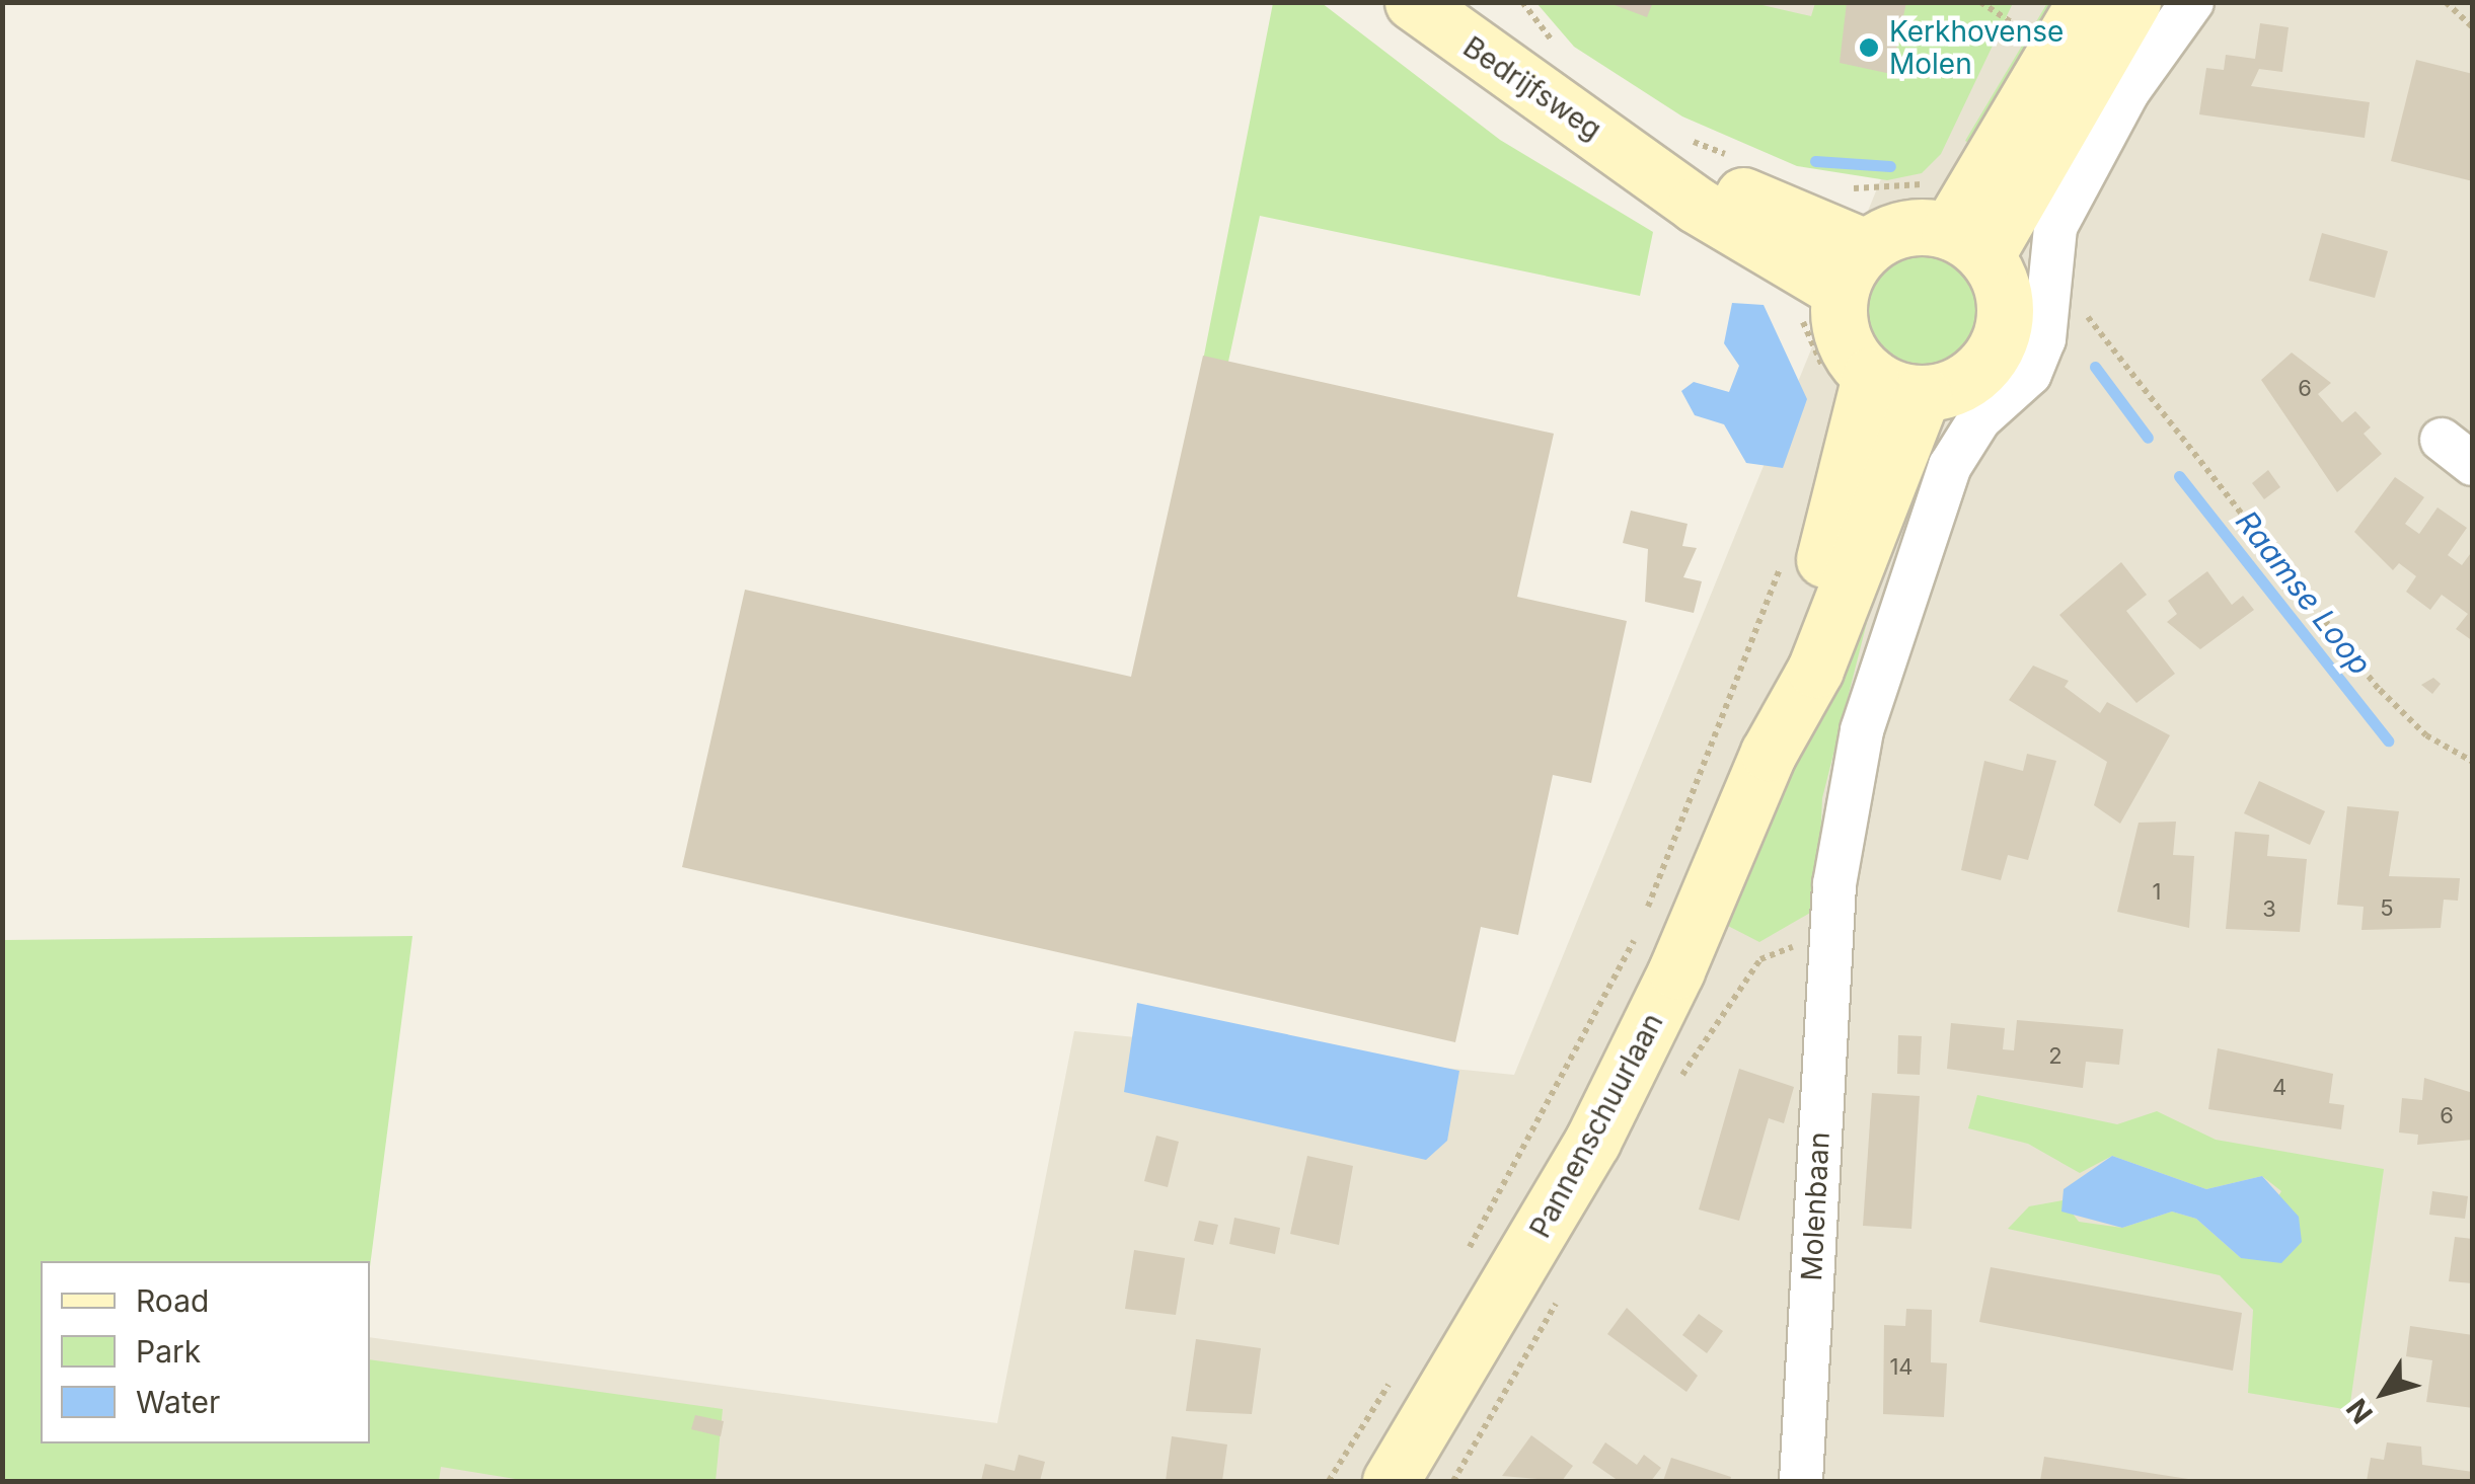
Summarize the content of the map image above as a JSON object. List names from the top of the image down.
{
  "streets": {
    "main road": ["Bedrijfsweg", "Pannenschuurlaan"],
    "street": ["Molenbaan"]
  },
  "crossings": [
    ["Bedrijfsweg", "Pannenschuurlaan"]
  ],
  "water": ["Raamse Loop"],
  "places": ["Kerkhovense Molen"],
  "house_numbers": [
    "6",
    "1",
    "5",
    "3",
    "2",
    "4",
    "6",
    "14"
  ],
  "legend": ["Road", "Park", "Water"],
  "north": "bottom left"
}
